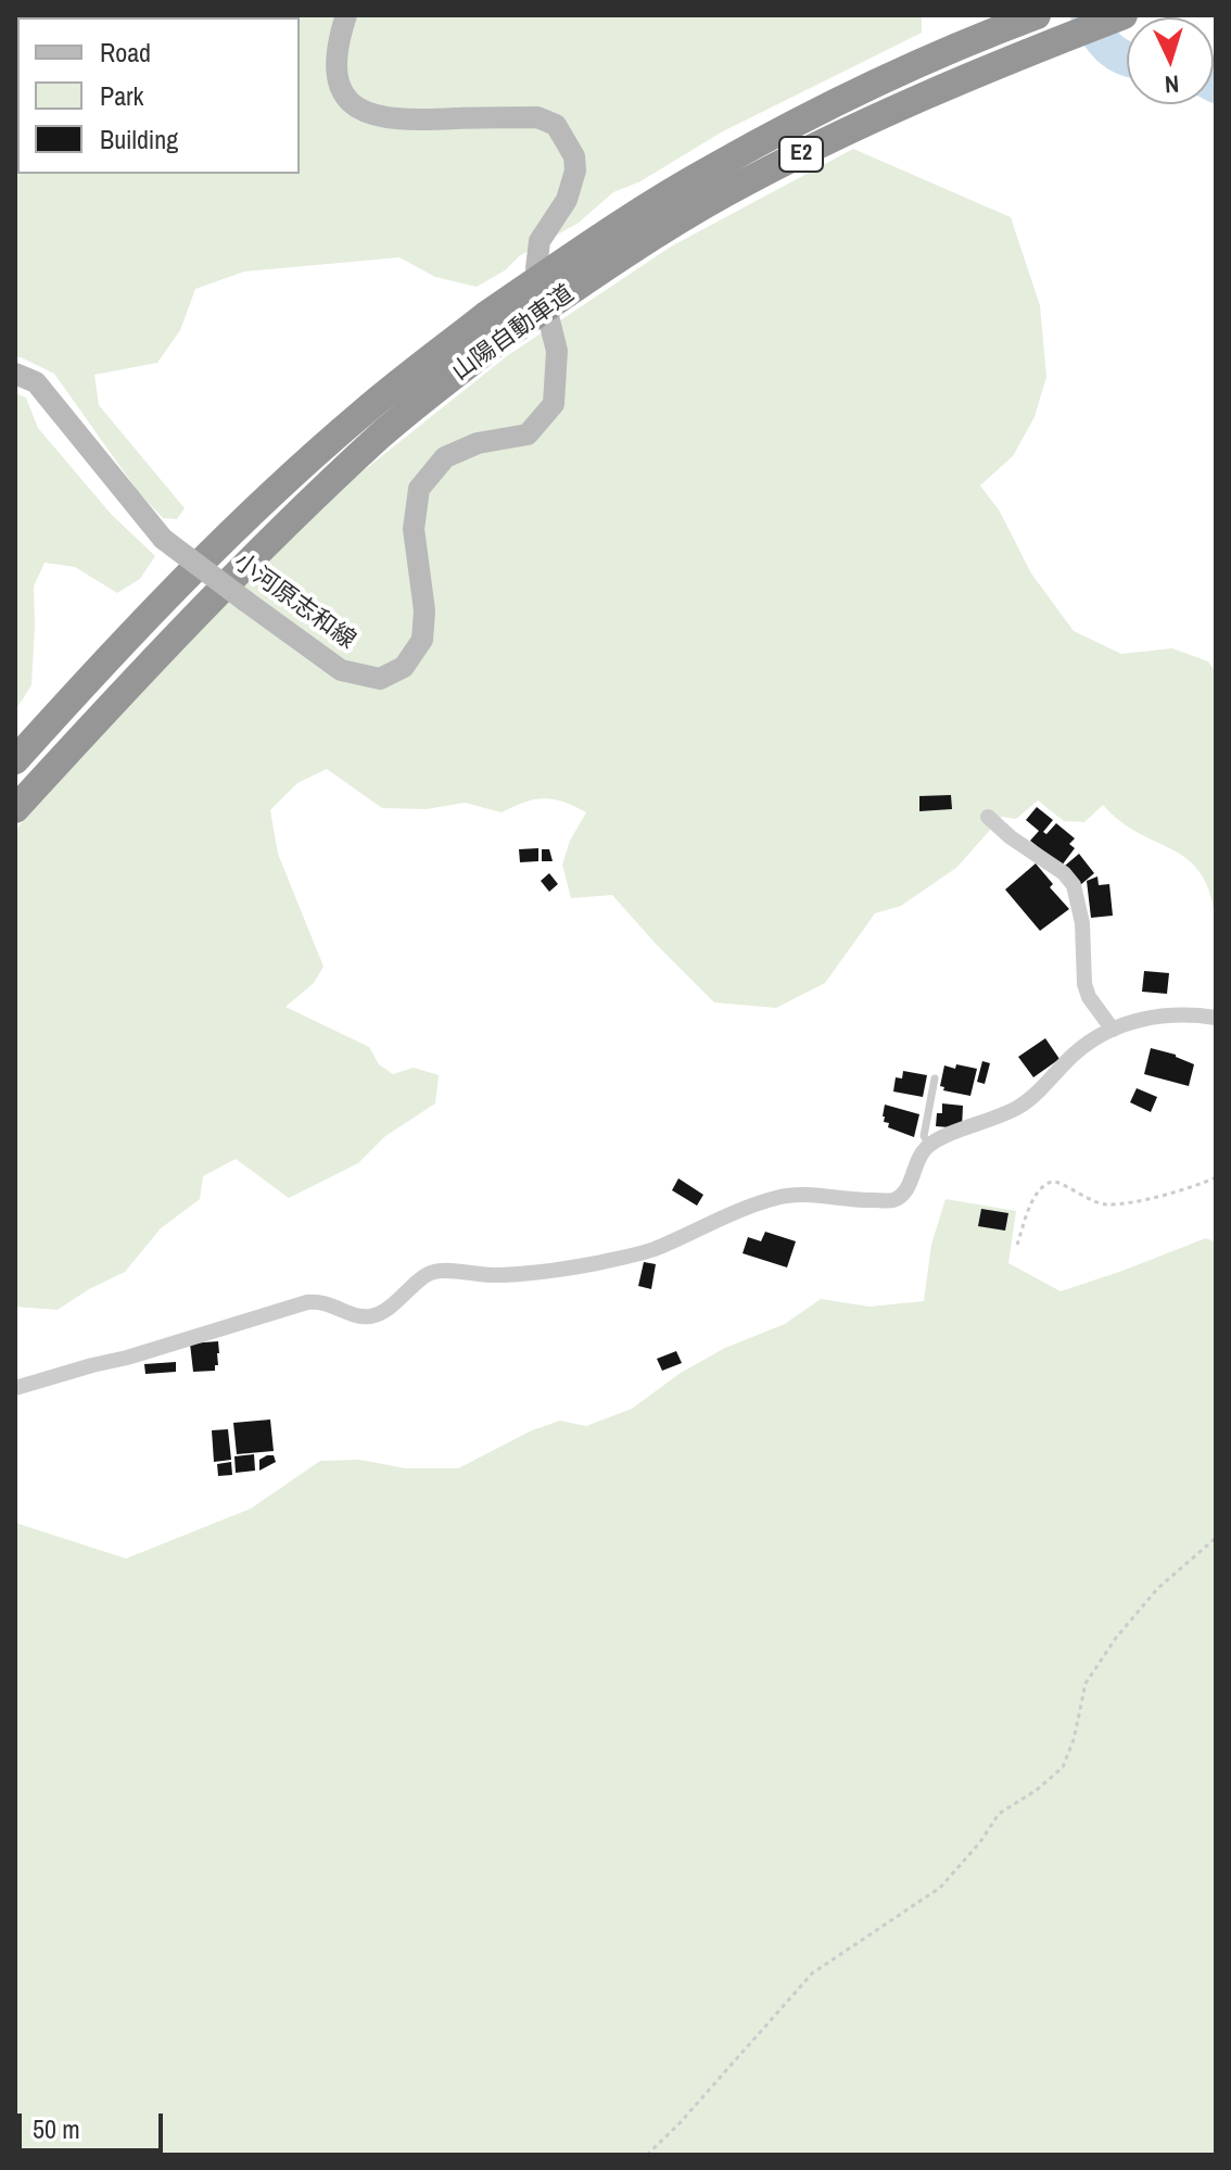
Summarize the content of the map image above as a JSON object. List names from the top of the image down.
{
  "streets": {
    "highway": ["E2", "山陽自動車道"],
    "main road": ["小河原志和線"]
  },
  "legend": ["Road", "Park", "Building"],
  "scale_bar": "50 m",
  "north": "bottom"
}
